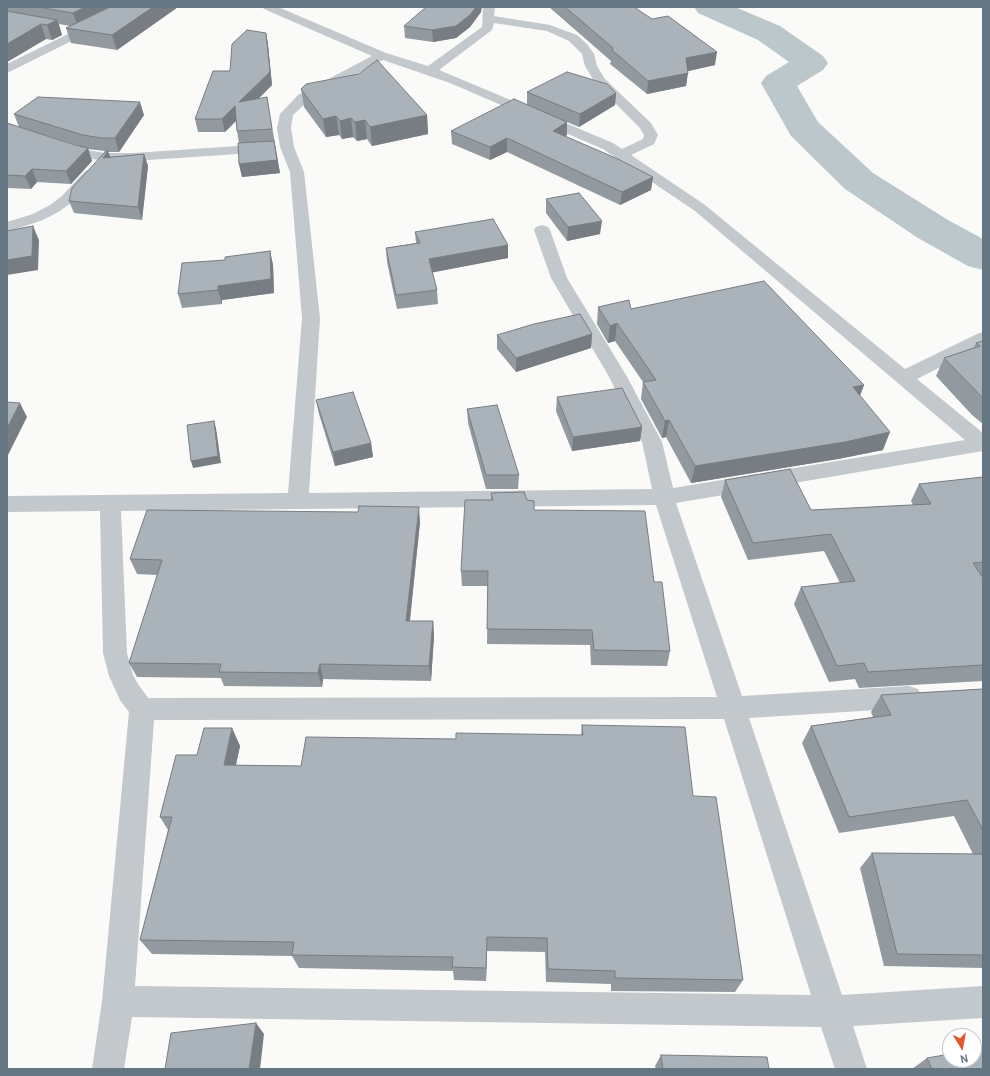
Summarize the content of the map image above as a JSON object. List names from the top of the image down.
{
  "north": "bottom"
}
